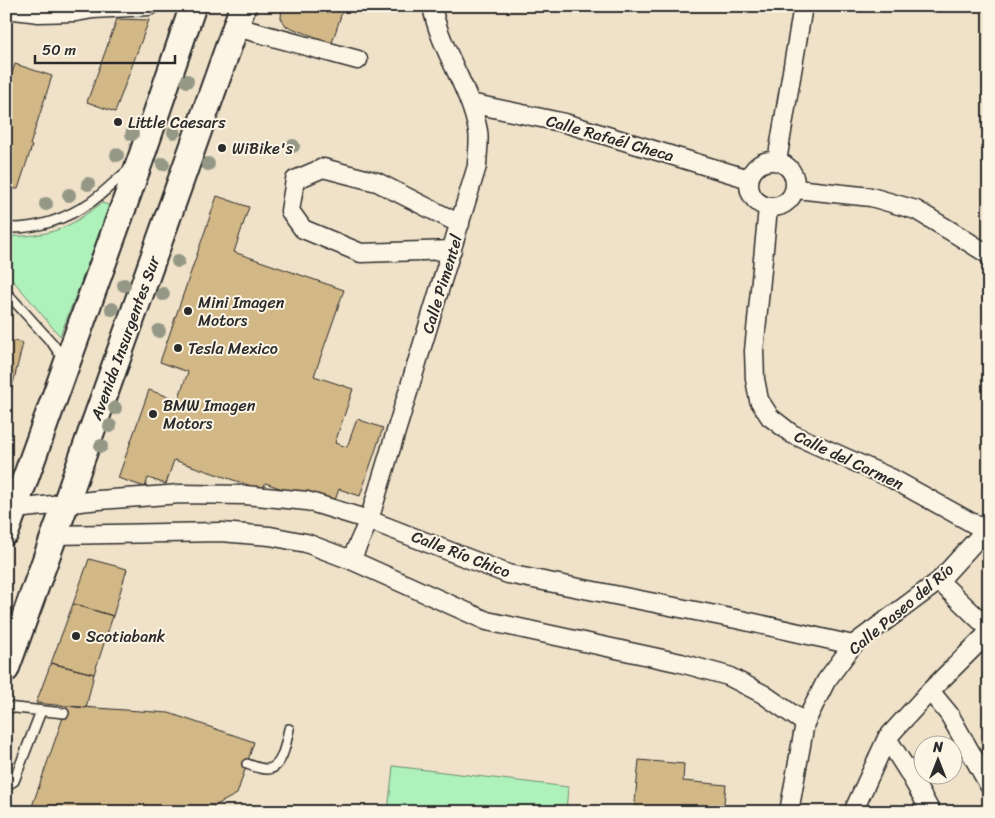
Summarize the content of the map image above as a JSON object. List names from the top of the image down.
{
  "streets": {
    "main road": ["Avenida Insurgentes Sur"],
    "street": [
      "Calle Rafaél Checa",
      "Calle Pimentel",
      "Calle del Carmen",
      "Calle Río Chico",
      "Calle Paseo del Río"
    ]
  },
  "crossings": [
    ["Calle Rafaél Checa", "Calle Pimentel"],
    ["Calle Rafaél Checa", "Calle del Carmen"],
    ["Calle Pimentel", "Calle Río Chico"],
    ["Avenida Insurgentes Sur", "Calle Río Chico"],
    ["Calle del Carmen", "Calle Paseo del Río"],
    ["Calle Río Chico", "Calle Paseo del Río"]
  ],
  "places": [
    "Little Caesars",
    "WiBike's",
    "Mini Imagen Motors",
    "Tesla Mexico",
    "BMW Imagen Motors",
    "Scotiabank"
  ],
  "scale_bar": "50 m",
  "north": "top"
}
